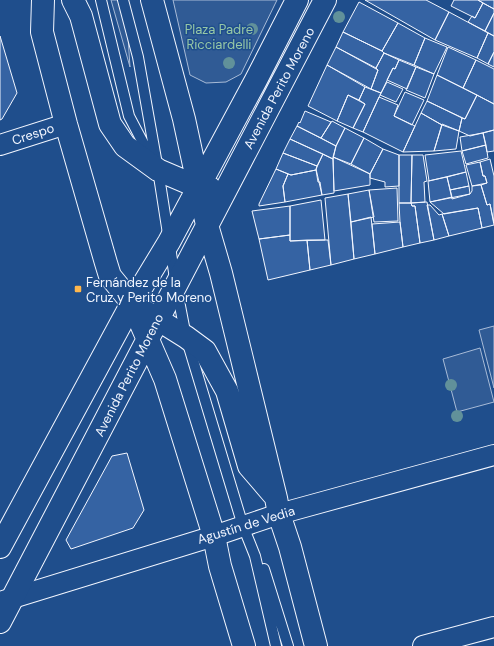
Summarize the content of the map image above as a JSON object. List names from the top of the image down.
{
  "streets": {
    "main road": ["Avenida Perito Moreno"],
    "street": ["Crespo", "Agustín de Vedia"]
  },
  "crossings": [
    ["Avenida Perito Moreno", "Agustín de Vedia"]
  ],
  "parks": ["Plaza Padre Ricciardelli"],
  "places": {
    "transit": ["Fernández de la Cruz y Perito Moreno"]
  }
}
